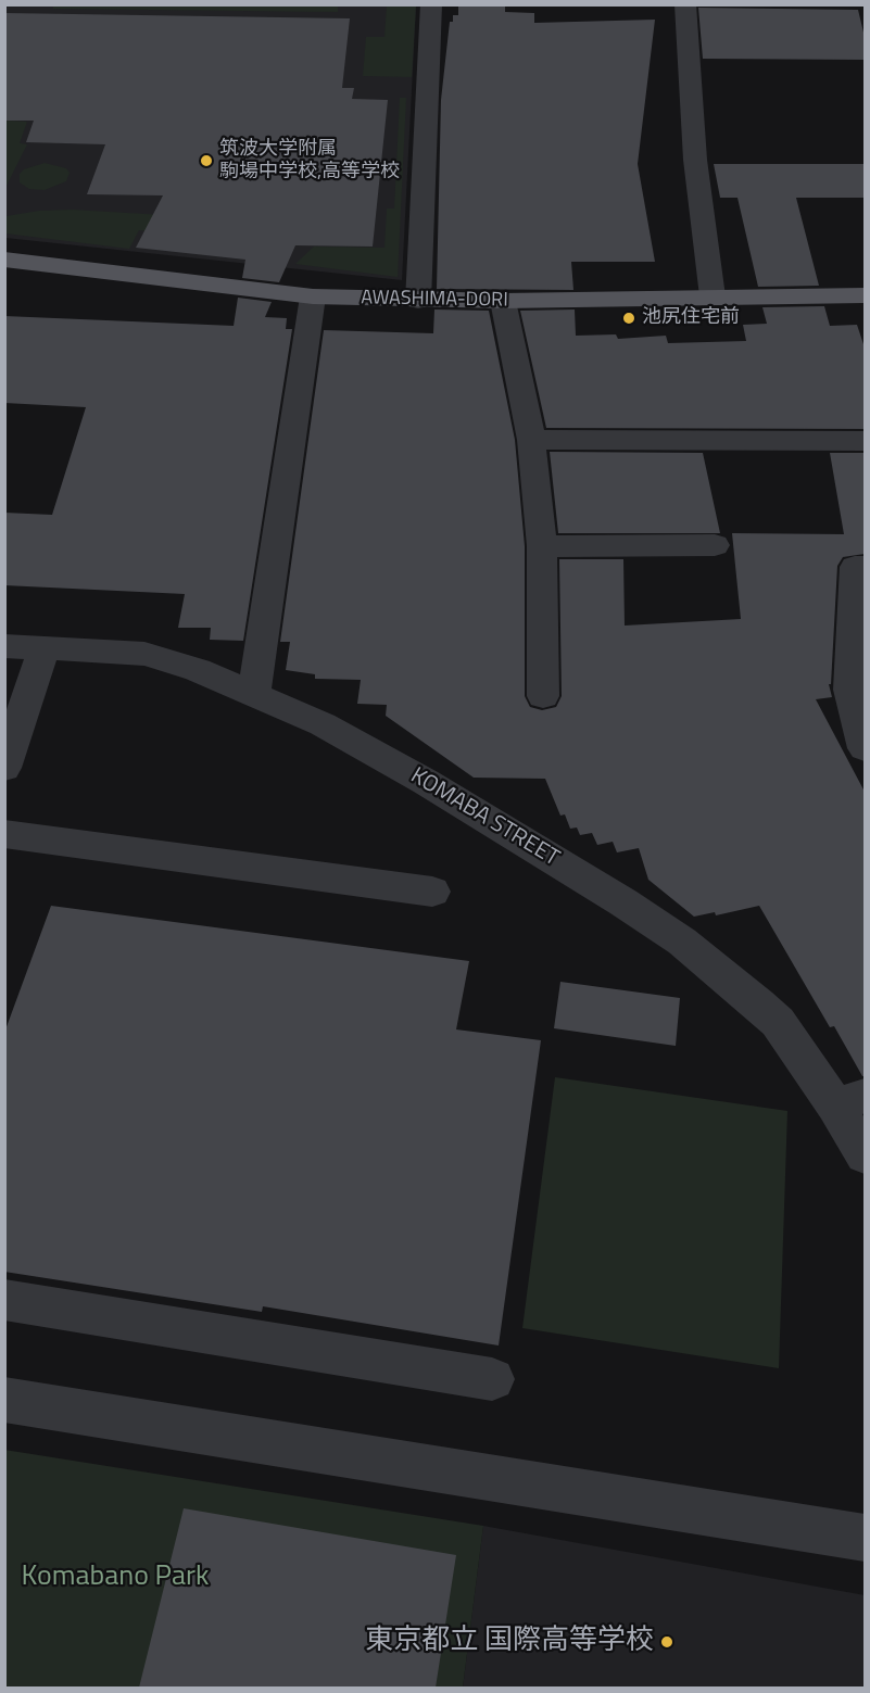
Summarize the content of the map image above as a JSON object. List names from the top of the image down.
{
  "streets": {
    "main road": ["AWASHIMA-DORI"],
    "street": ["KOMABA STREET"]
  },
  "parks": ["Komabano Park"],
  "places": ["筑波大学附属 駒場中学校,高等学校", "池尻住宅前", "東京都立 国際高等学校"]
}
